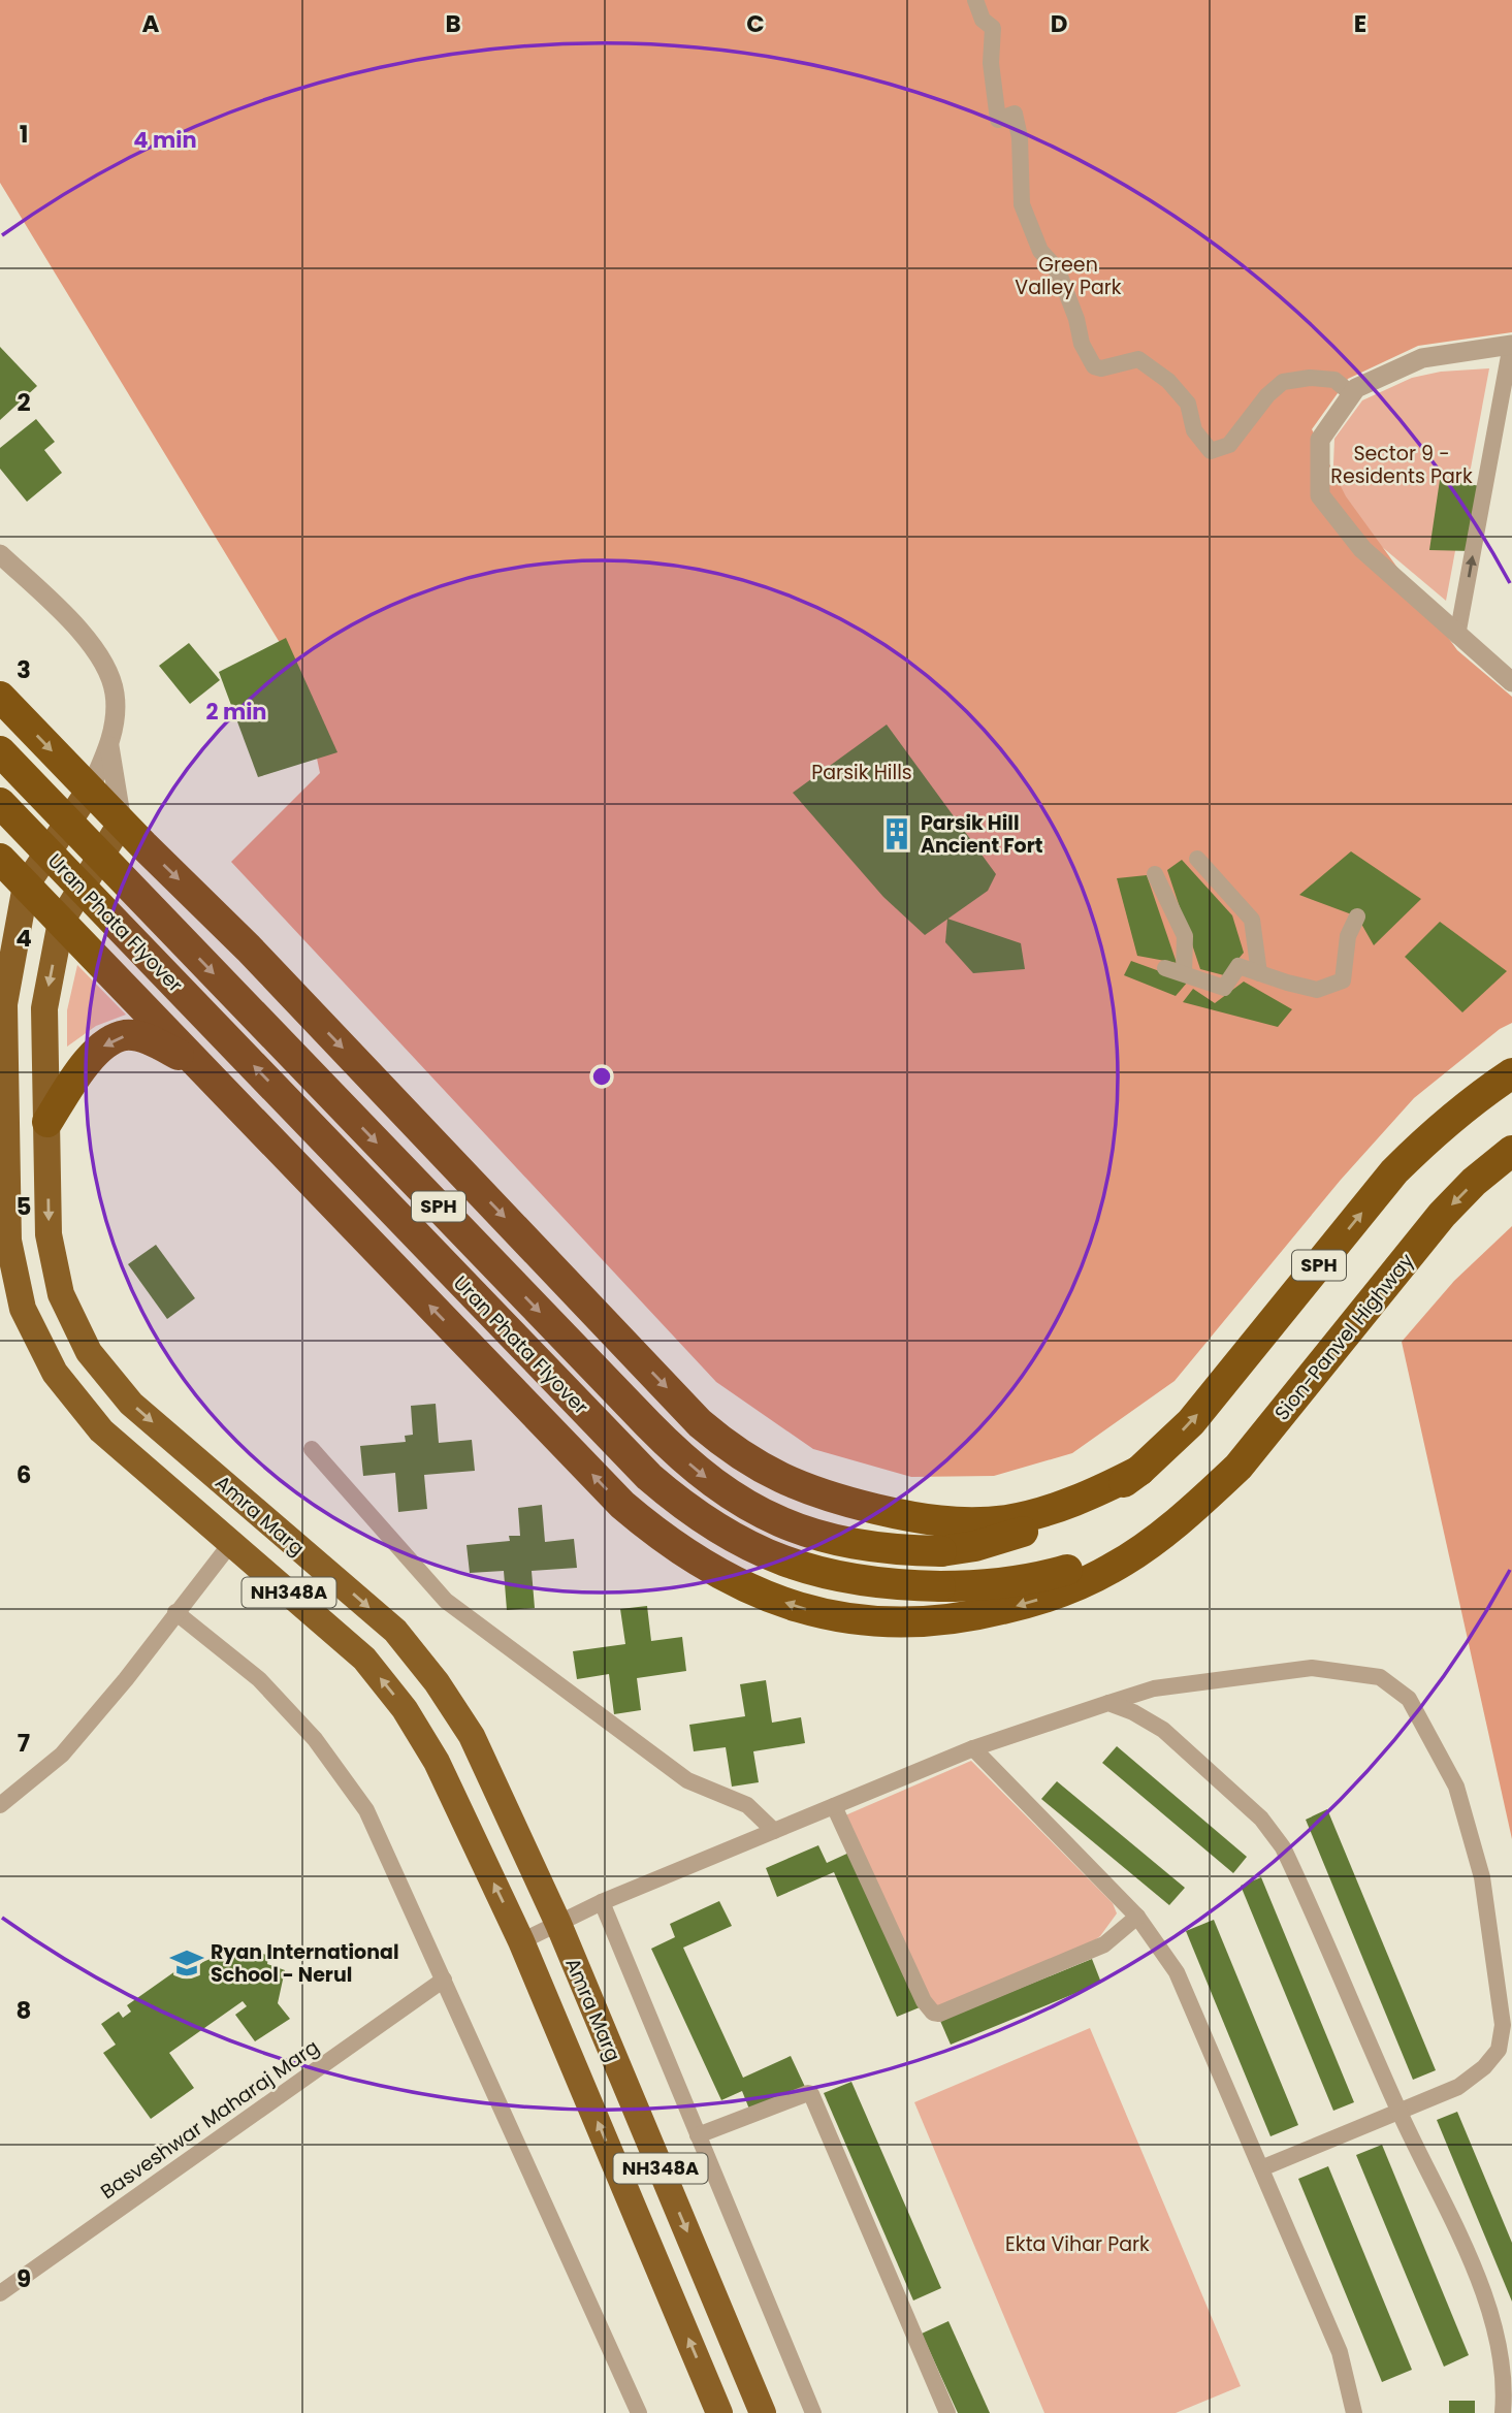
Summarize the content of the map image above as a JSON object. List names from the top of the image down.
{
  "streets": {
    "highway": [
      "Uran Phata Flyover",
      "SPH",
      "Sion-Panvel Highway",
      "Amra Marg",
      "NH348A"
    ],
    "street": ["Basveshwar Maharaj Marg"]
  },
  "crossings": [
    ["Uran Phata Flyover", "SPH"],
    ["Uran Phata Flyover", "Sion-Panvel Highway"]
  ],
  "parks": [
    "Green Valley Park",
    "Sector 9 - Residents Park",
    "Parsik Hills",
    "Ekta Vihar Park"
  ],
  "places": {
    "building": ["Parsik Hill Ancient Fort"],
    "school or university": ["Ryan International School - Nerul"]
  },
  "grid": {
    "columns": [
      "A",
      "B",
      "C",
      "D",
      "E"
    ],
    "rows": [
      "1",
      "2",
      "3",
      "4",
      "5",
      "6",
      "7",
      "8",
      "9"
    ]
  },
  "rings": ["4 min", "2 min"]
}
